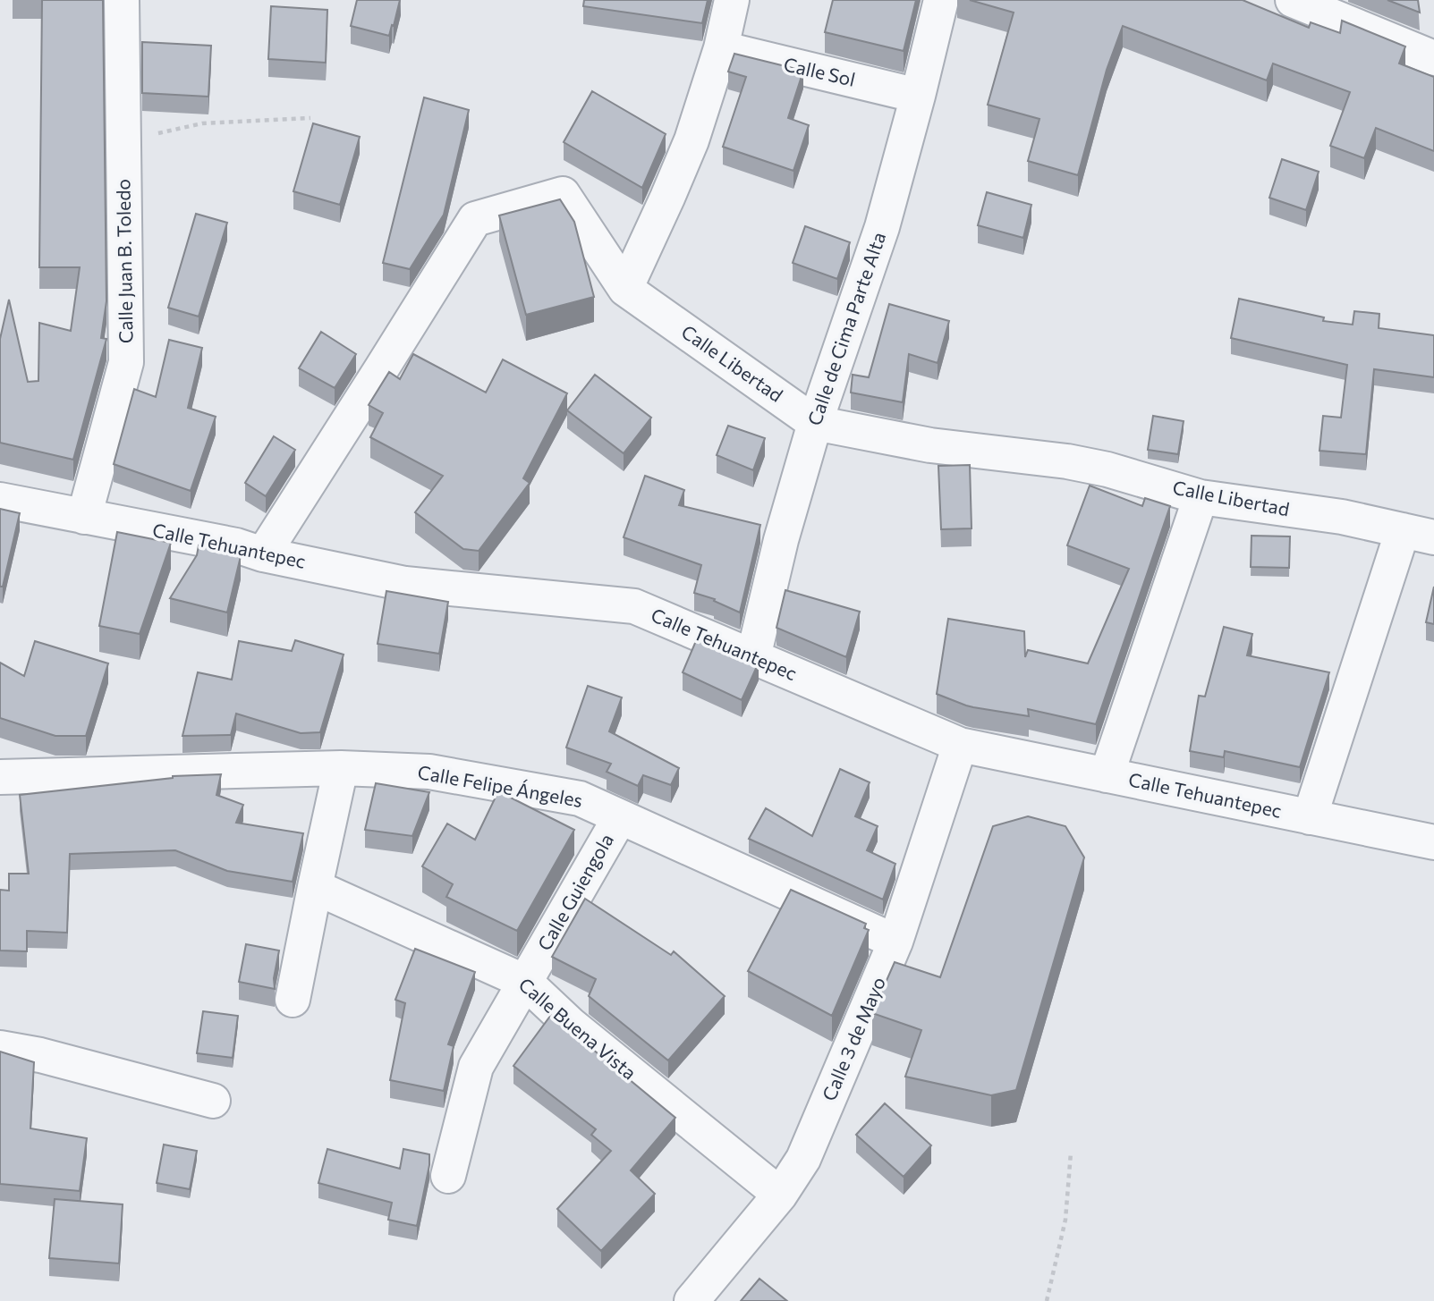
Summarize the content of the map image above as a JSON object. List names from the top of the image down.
{
  "streets": {
    "street": [
      "Calle Sol",
      "Calle Juan B. Toledo",
      "Calle de Cima Parte Alta",
      "Calle Libertad",
      "Calle Tehuantepec",
      "Calle Felipe Ángeles",
      "Calle Guiengola",
      "Calle Buena Vista",
      "Calle 3 de Mayo"
    ]
  },
  "crossings": [
    ["Calle Sol", "Calle de Cima Parte Alta"],
    ["Calle Juan B. Toledo", "Calle Tehuantepec"],
    ["Calle de Cima Parte Alta", "Calle Libertad"],
    ["Calle de Cima Parte Alta", "Calle Tehuantepec"],
    ["Calle Libertad", "Calle Tehuantepec"],
    ["Calle Tehuantepec", "Calle 3 de Mayo"],
    ["Calle Felipe Ángeles", "Calle Guiengola"],
    ["Calle Felipe Ángeles", "Calle 3 de Mayo"],
    ["Calle Guiengola", "Calle Buena Vista"],
    ["Calle Buena Vista", "Calle 3 de Mayo"]
  ]
}
